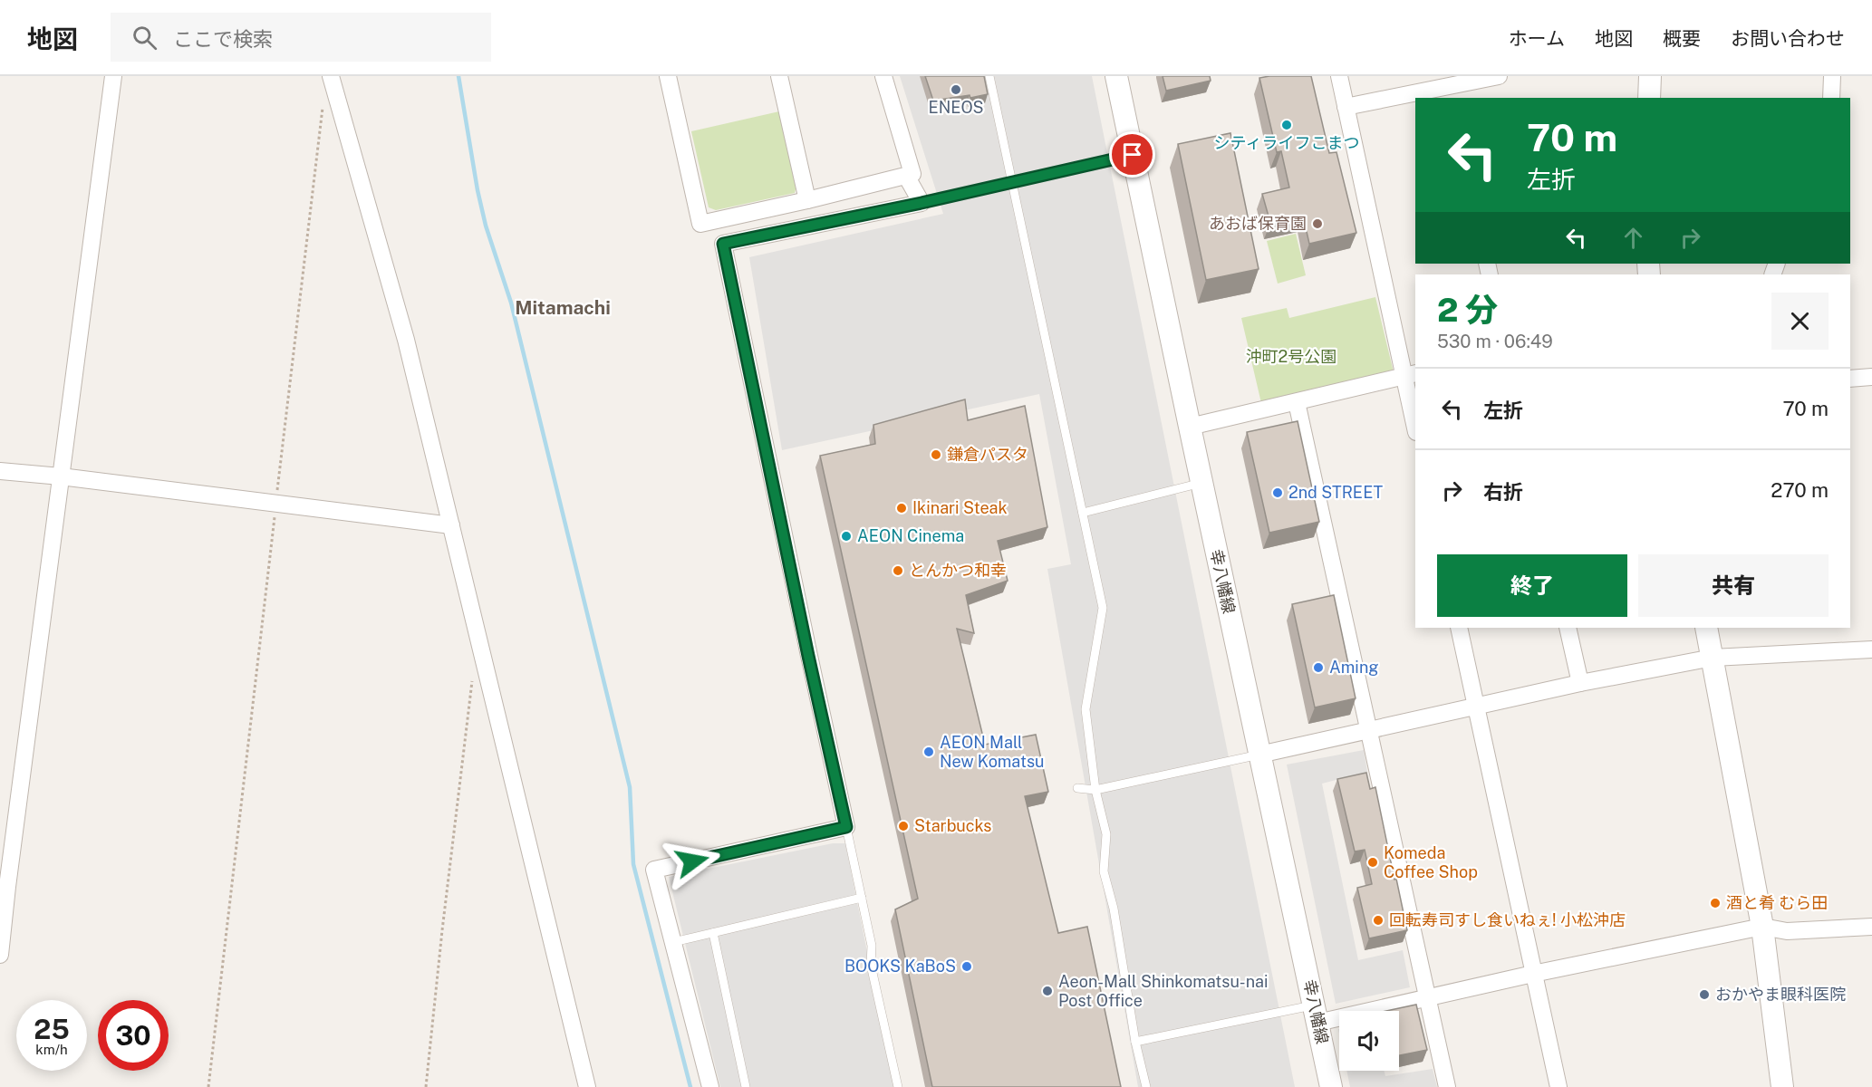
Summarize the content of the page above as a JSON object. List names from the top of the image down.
{
  "streets": {
    "street": ["幸八幡線"]
  },
  "districts": ["Mitamachi"],
  "parks": ["沖町2号公園"],
  "places": [
    "ENEOS",
    "シティライフこまつ",
    "あおば保育園",
    "鎌倉パスタ",
    "2nd STREET",
    "Ikinari Steak",
    "AEON Cinema",
    "とんかつ和幸",
    "Aming",
    "AEON Mall New Komatsu",
    "Starbucks",
    "Komeda Coffee Shop",
    "酒と肴 むら田",
    "回転寿司すし食いねぇ! 小松沖店",
    "BOOKS KaBoS",
    "Aeon-Mall Shinkomatsu-nai Post Office",
    "おかやま眼科医院"
  ],
  "page": {
    "header": "地図",
    "search": "ここで検索",
    "nav": [
      "ホーム",
      "地図",
      "概要",
      "お問い合わせ"
    ],
    "turn": ["70 m", "左折"],
    "heading": ["2 分", "530 m · 06:49"],
    "list": [
      {
        "name": "左折",
        "value": "70 m"
      },
      {
        "name": "右折",
        "value": "270 m"
      }
    ],
    "buttons": ["終了", "共有"],
    "speed": "25 km/h",
    "limit": "30"
  }
}
